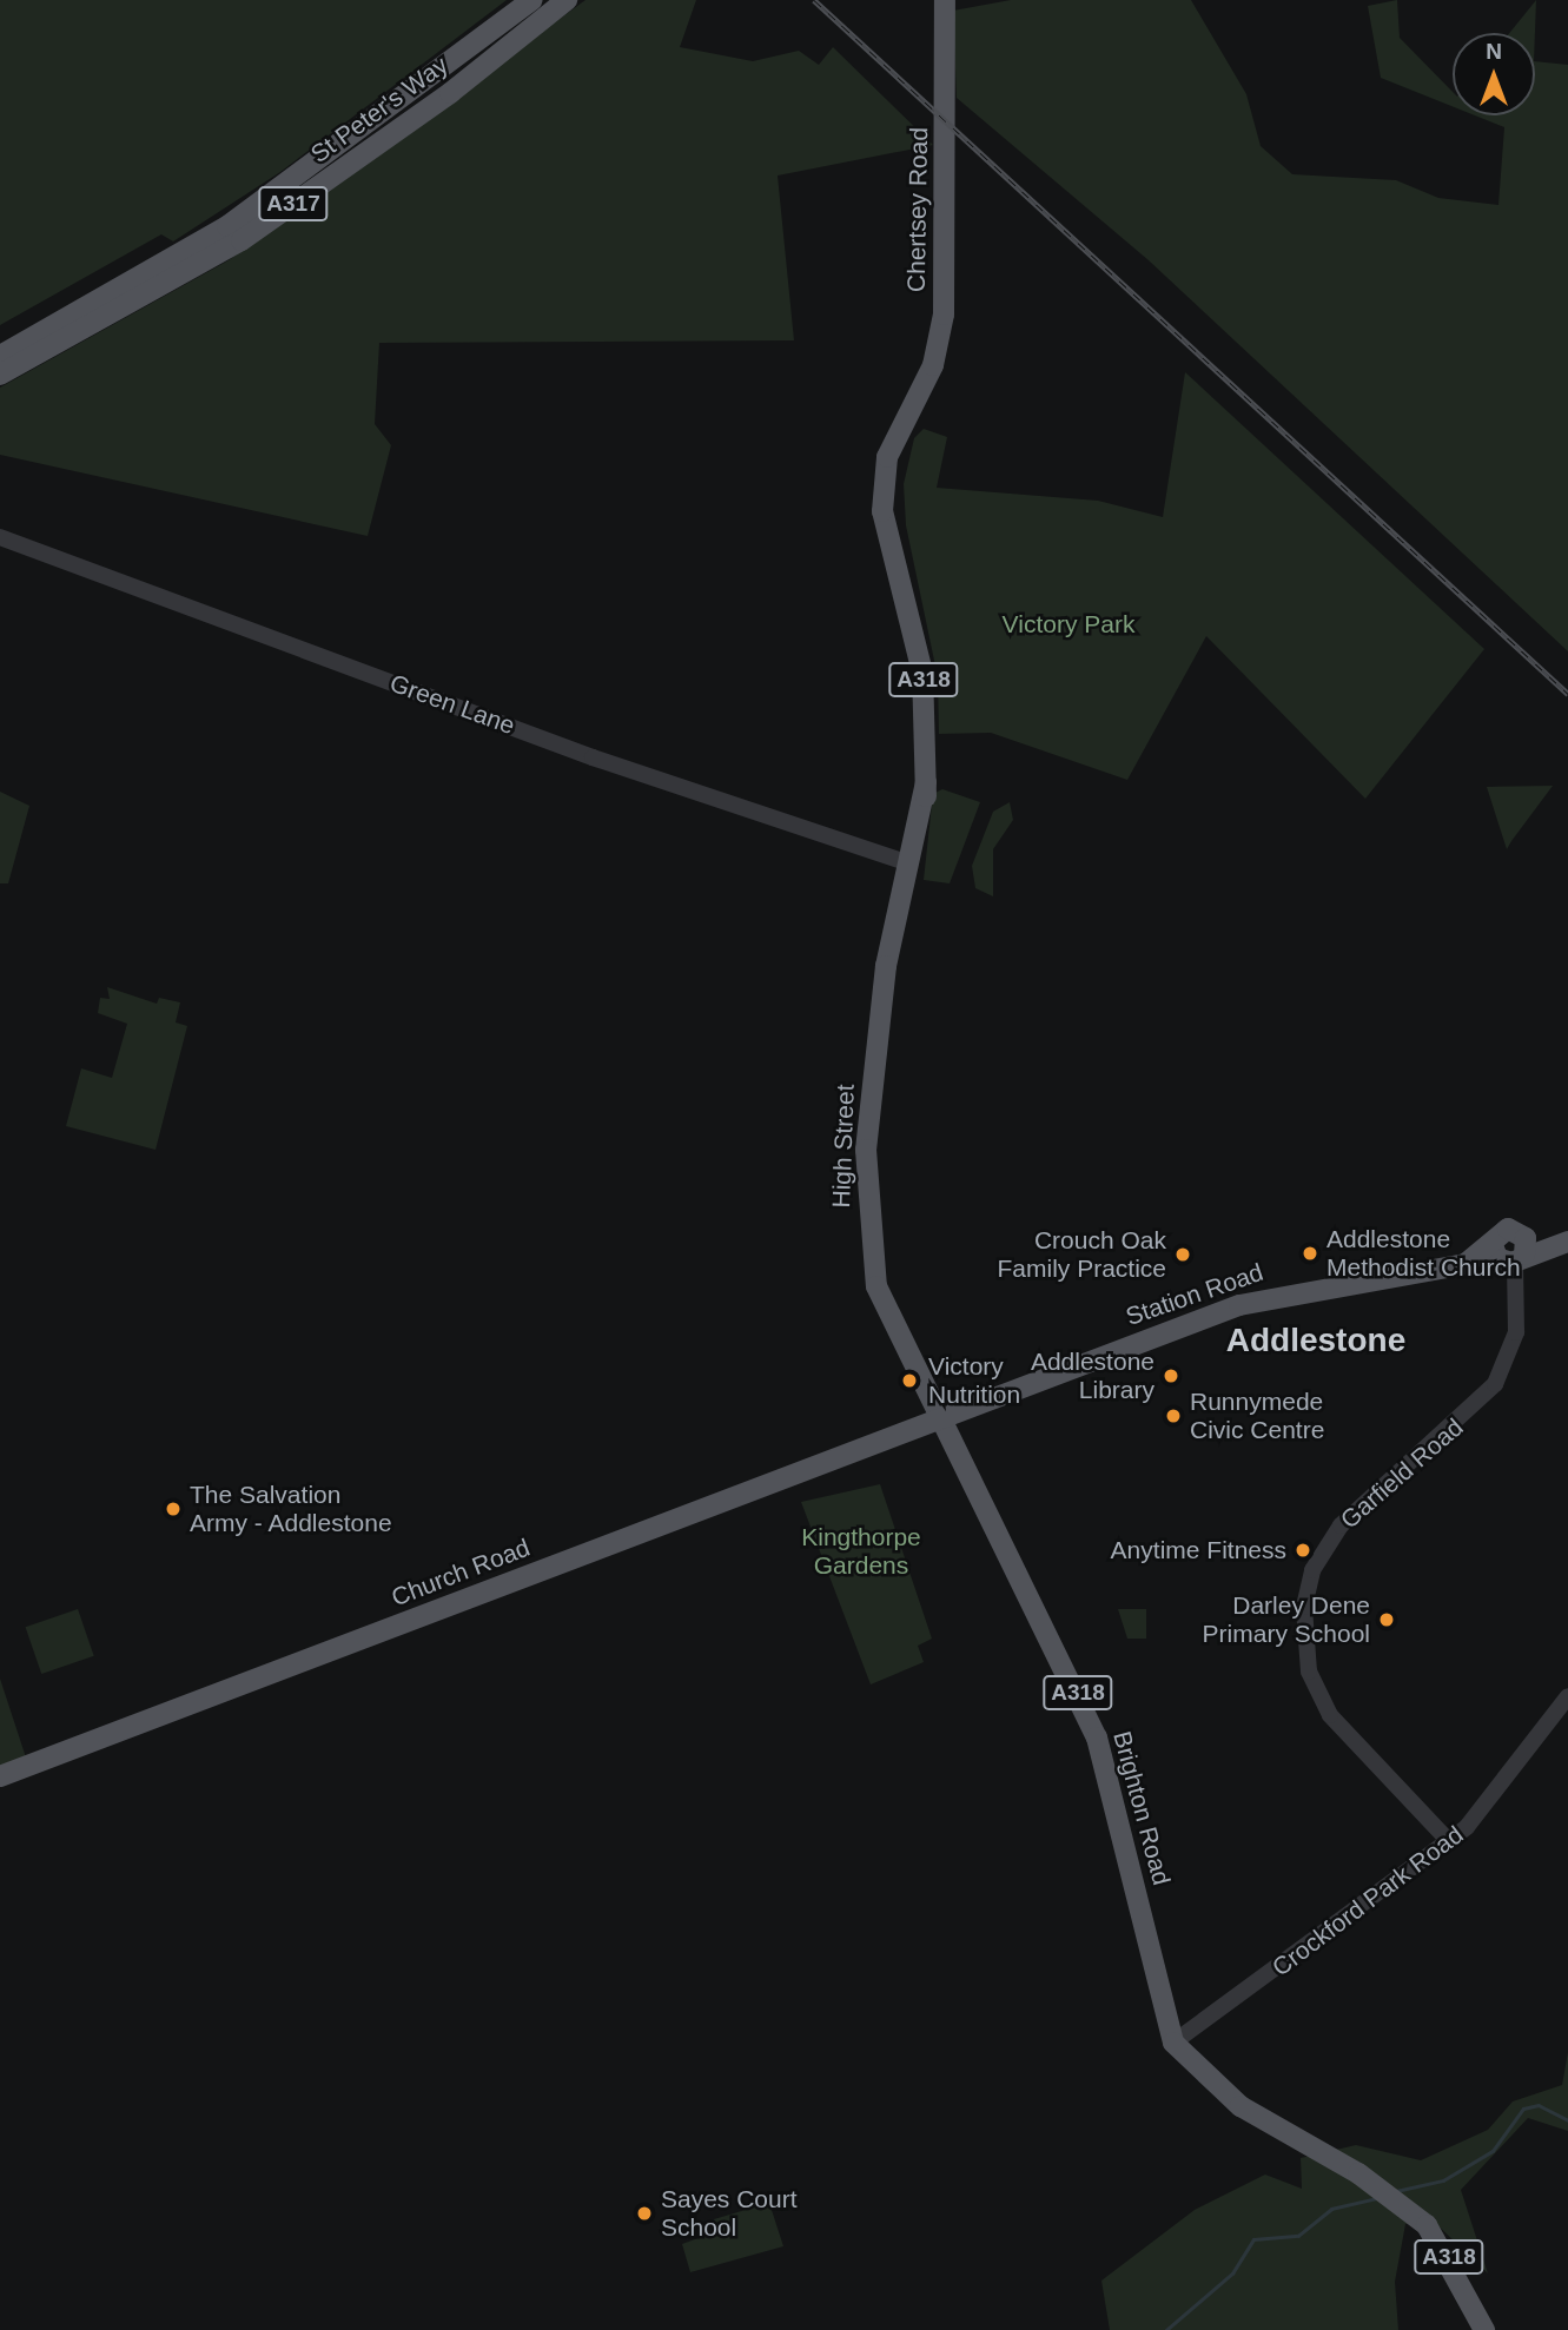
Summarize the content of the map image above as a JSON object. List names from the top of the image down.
{
  "streets": {
    "main road": [
      "St Peter's Way",
      "A317",
      "Chertsey Road",
      "A318",
      "High Street",
      "Station Road",
      "Church Road",
      "Brighton Road"
    ],
    "street": ["Green Lane", "Garfield Road", "Crockford Park Road"]
  },
  "crossings": [
    ["Chertsey Road", "Green Lane"],
    ["Chertsey Road", "High Street"],
    ["A318", "Brighton Road"],
    ["A318", "Crockford Park Road"],
    ["Green Lane", "High Street"],
    ["High Street", "Station Road"],
    ["High Street", "Church Road"],
    ["High Street", "Brighton Road"],
    ["Station Road", "Garfield Road"],
    ["Station Road", "Church Road"],
    ["Station Road", "Brighton Road"],
    ["Garfield Road", "Crockford Park Road"],
    ["Church Road", "Brighton Road"],
    ["Brighton Road", "Crockford Park Road"]
  ],
  "districts": ["Addlestone"],
  "parks": ["Victory Park", "Kingthorpe Gardens"],
  "places": [
    "Addlestone Methodist Church",
    "Crouch Oak Family Practice",
    "Addlestone Library",
    "Victory Nutrition",
    "Runnymede Civic Centre",
    "The Salvation Army - Addlestone",
    "Anytime Fitness",
    "Darley Dene Primary School",
    "Sayes Court School"
  ],
  "north": "top"
}
